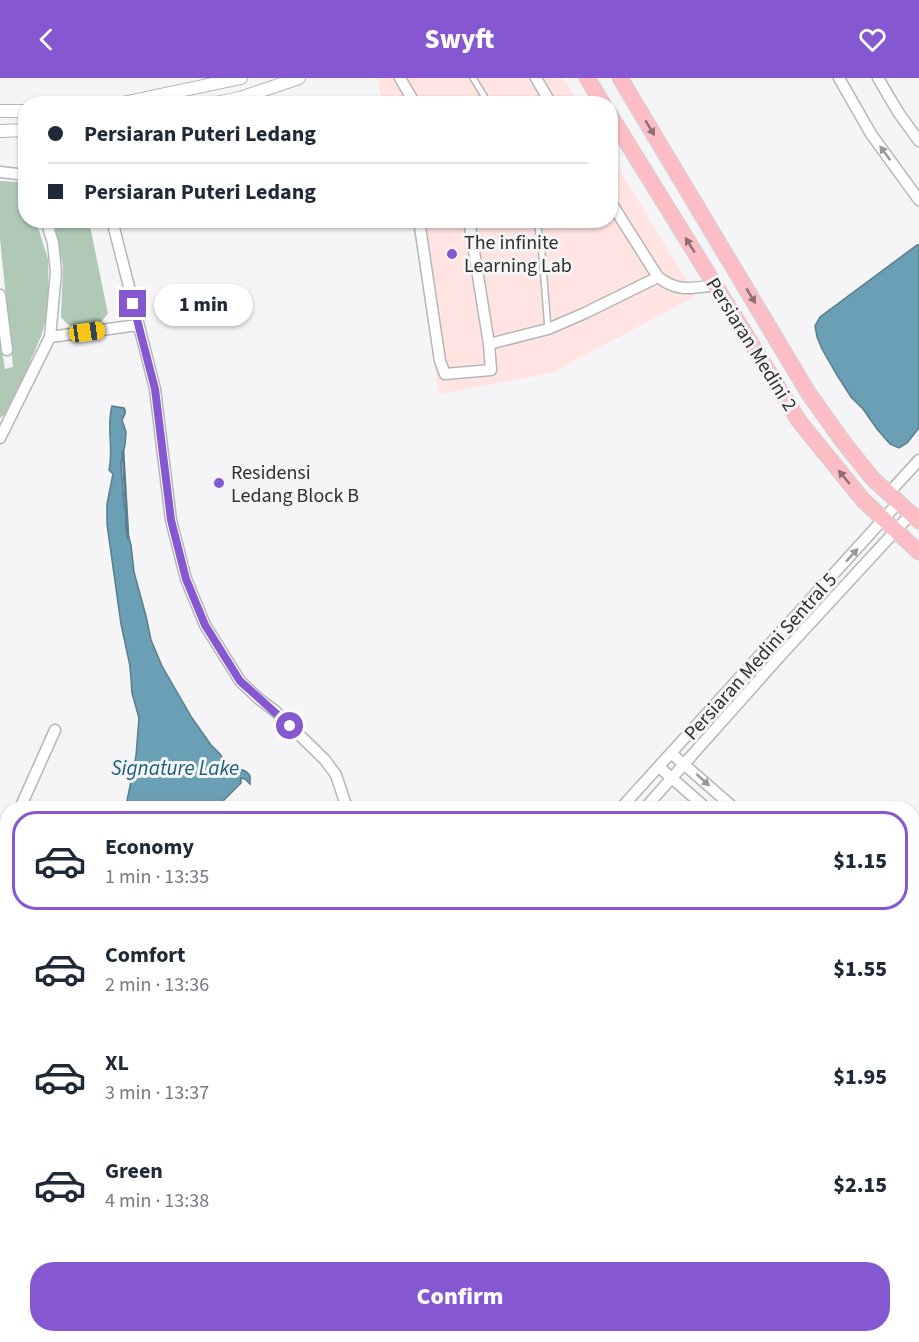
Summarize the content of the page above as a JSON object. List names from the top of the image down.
{
  "streets": {
    "main road": ["Persiaran Medini 2"],
    "street": ["Persiaran Medini Sentral 5"]
  },
  "crossings": [
    ["Persiaran Medini 2", "Persiaran Medini Sentral 5"]
  ],
  "water": ["Signature Lake"],
  "places": ["The infinite Learning Lab", "Residensi Ledang Block B"],
  "page": {
    "header": "Swyft",
    "banner": ["Persiaran Puteri Ledang", "Persiaran Puteri Ledang"],
    "bubble": "1 min",
    "list": [
      {
        "name": "Economy",
        "note": "1 min · 13:35",
        "value": "$1.15"
      },
      {
        "name": "Comfort",
        "note": "2 min · 13:36",
        "value": "$1.55"
      },
      {
        "name": "XL",
        "note": "3 min · 13:37",
        "value": "$1.95"
      },
      {
        "name": "Green",
        "note": "4 min · 13:38",
        "value": "$2.15"
      }
    ],
    "buttons": "Confirm"
  }
}
